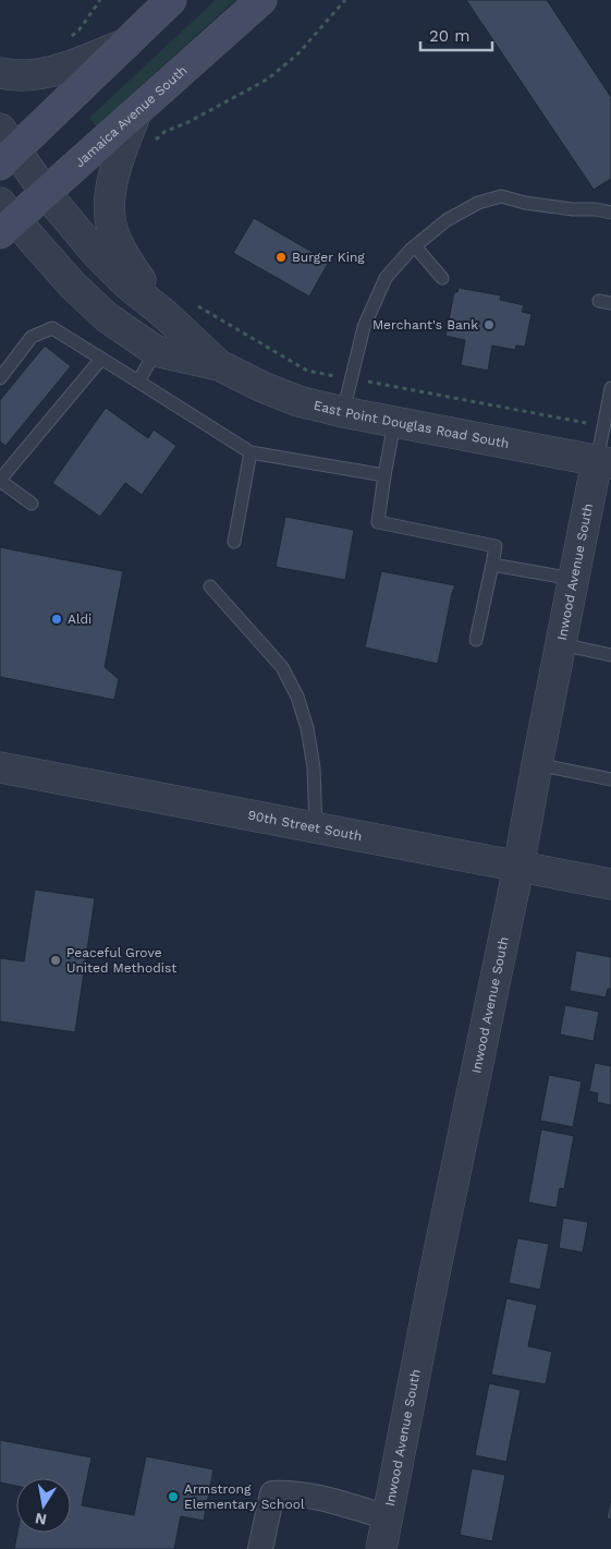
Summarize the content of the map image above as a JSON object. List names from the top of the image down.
{
  "streets": {
    "main road": ["Jamaica Avenue South"],
    "street": ["East Point Douglas Road South", "Inwood Avenue South", "90th Street South"]
  },
  "crossings": [
    ["Jamaica Avenue South", "East Point Douglas Road South"],
    ["East Point Douglas Road South", "Inwood Avenue South"],
    ["Inwood Avenue South", "90th Street South"]
  ],
  "places": [
    "Burger King",
    "Merchant's Bank",
    "Aldi",
    "Peaceful Grove United Methodist",
    "Armstrong Elementary School"
  ],
  "scale_bar": "20 m",
  "north": "bottom"
}
